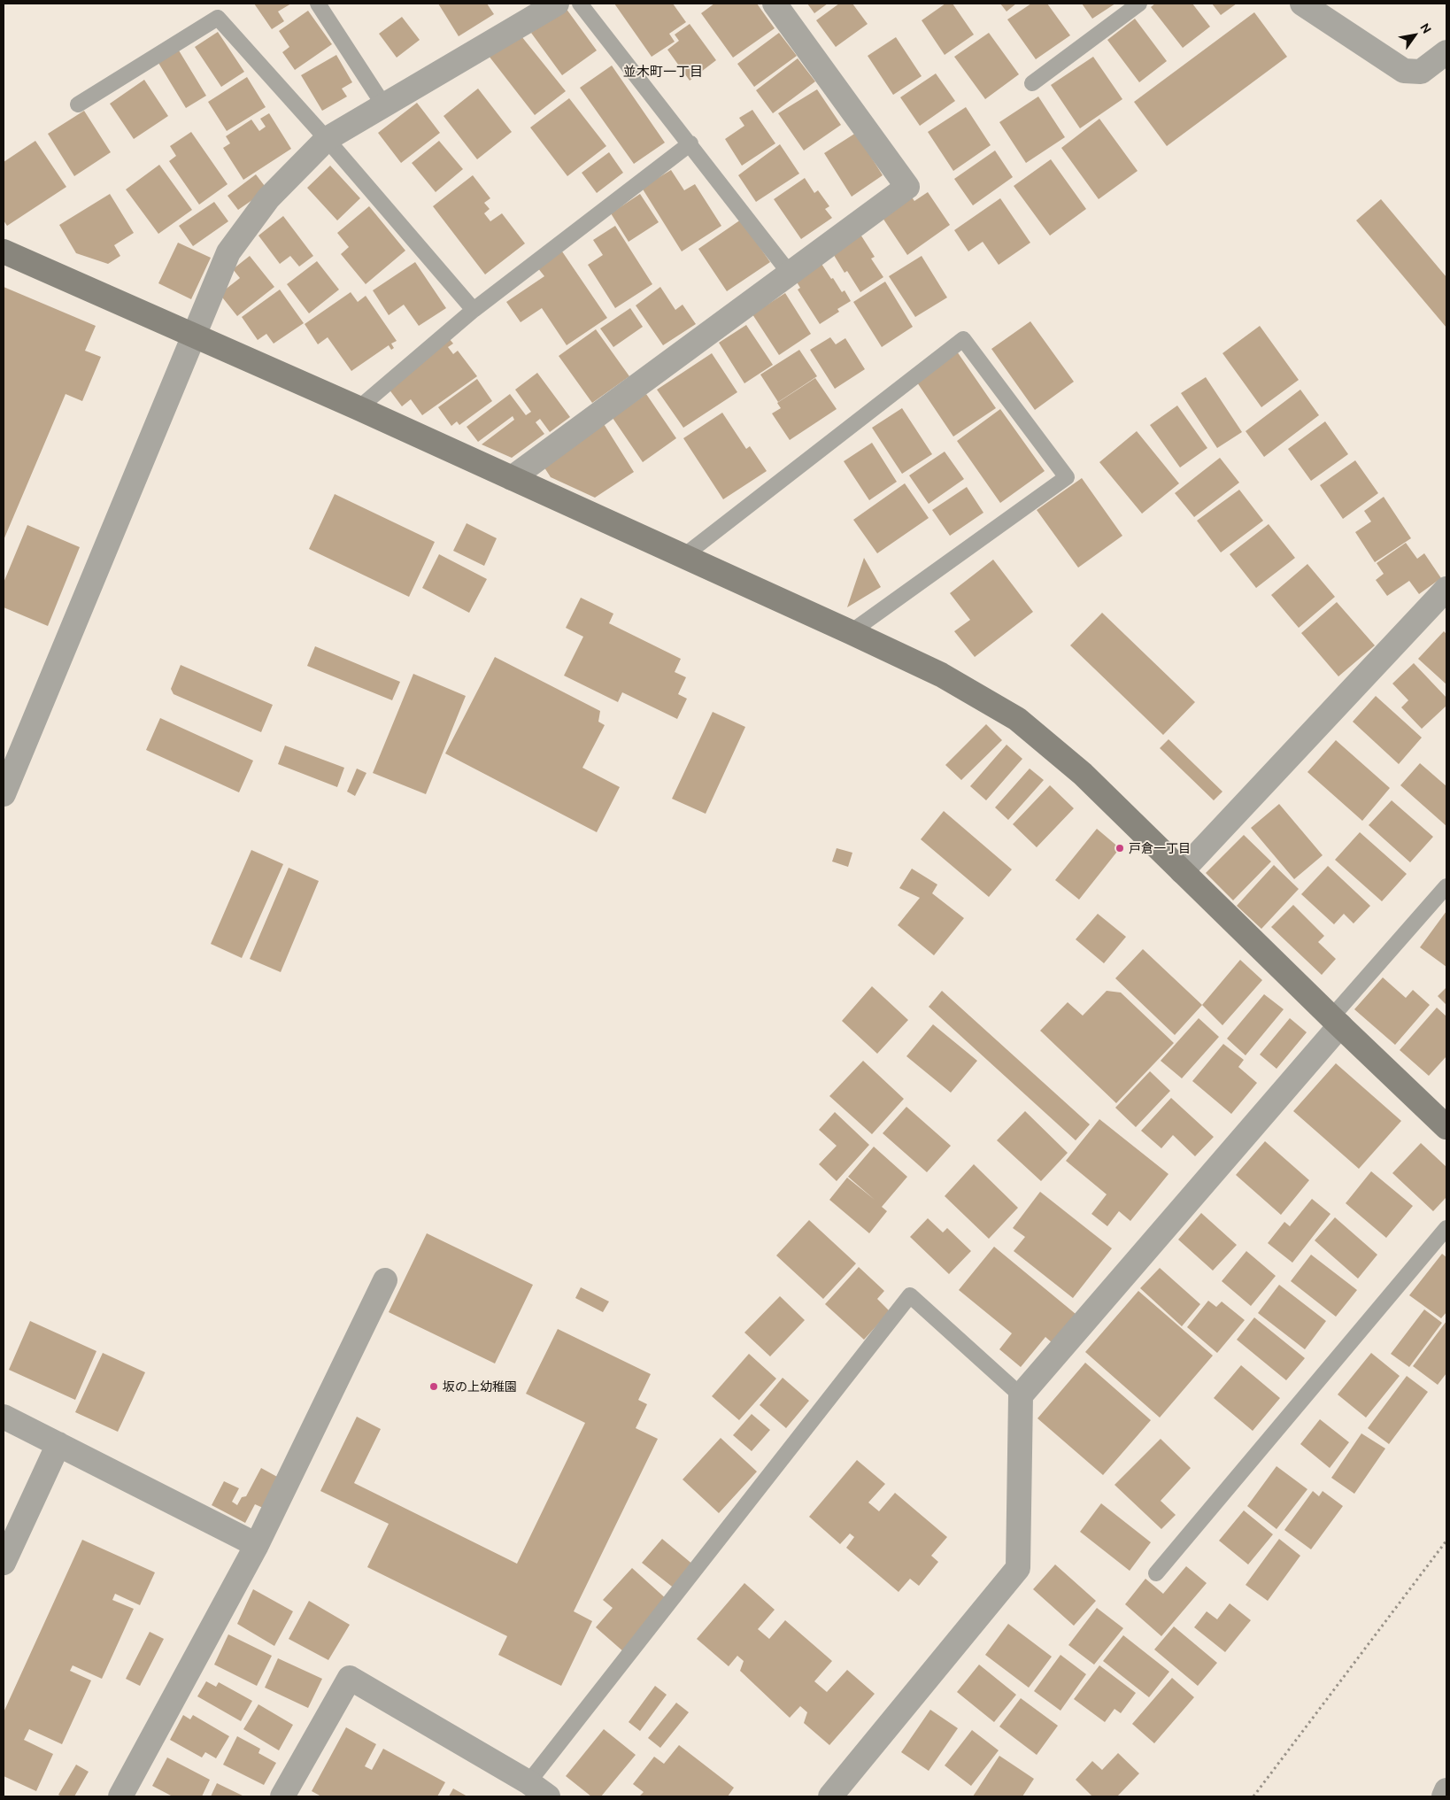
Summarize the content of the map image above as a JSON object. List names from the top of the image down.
{
  "districts": ["並木町一丁目"],
  "places": ["戸倉一丁目", "坂の上幼稚園"],
  "north": "top right"
}
